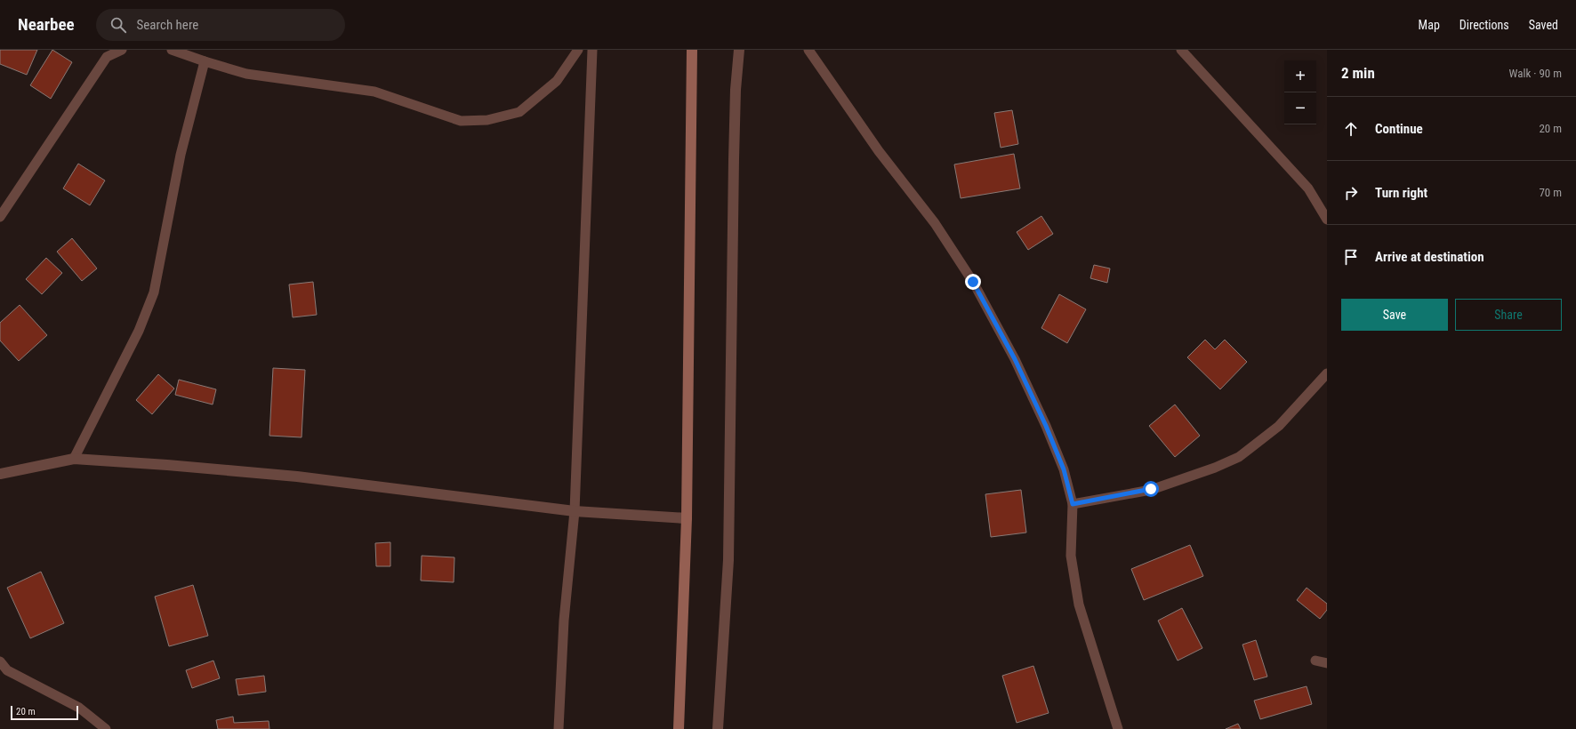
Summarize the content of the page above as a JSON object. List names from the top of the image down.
{
  "scale_bar": "20 m",
  "page": {
    "header": "Nearbee",
    "search": "Search here",
    "nav": ["Map", "Directions", "Saved"],
    "heading": ["2 min", "Walk · 90 m"],
    "map_buttons": ["+", "−"],
    "list": [
      ["Continue", "20 m"],
      ["Turn right", "70 m"],
      "Arrive at destination"
    ],
    "buttons": ["Save", "Share"],
    "scale": "20 m"
  }
}
